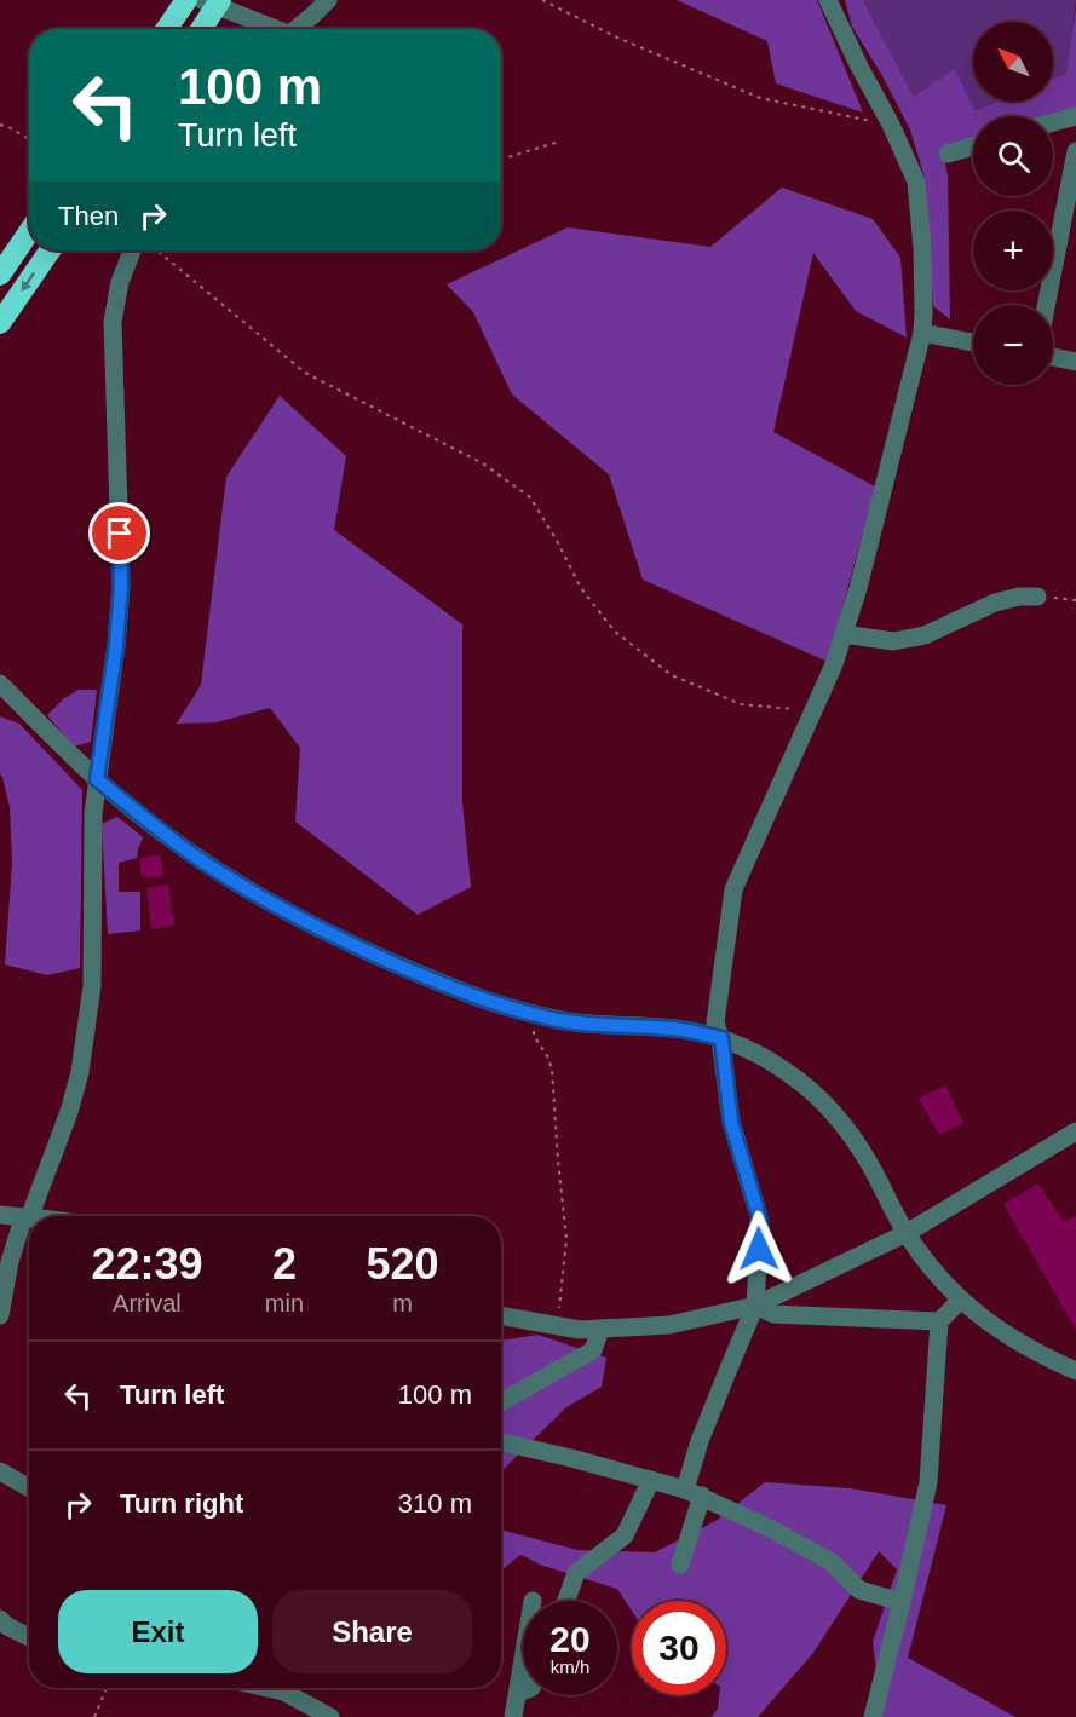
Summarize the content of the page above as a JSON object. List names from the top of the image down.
{
  "north": "top left",
  "page": {
    "map_buttons": ["+", "−"],
    "turn": ["100 m", "Turn left"],
    "then": "Then",
    "eta": [
      "22:39",
      "Arrival",
      "2",
      "min",
      "520",
      "m"
    ],
    "list": [
      {
        "name": "Turn left",
        "value": "100 m"
      },
      {
        "name": "Turn right",
        "value": "310 m"
      }
    ],
    "buttons": ["Exit", "Share"],
    "speed": "20 km/h",
    "limit": "30"
  }
}
